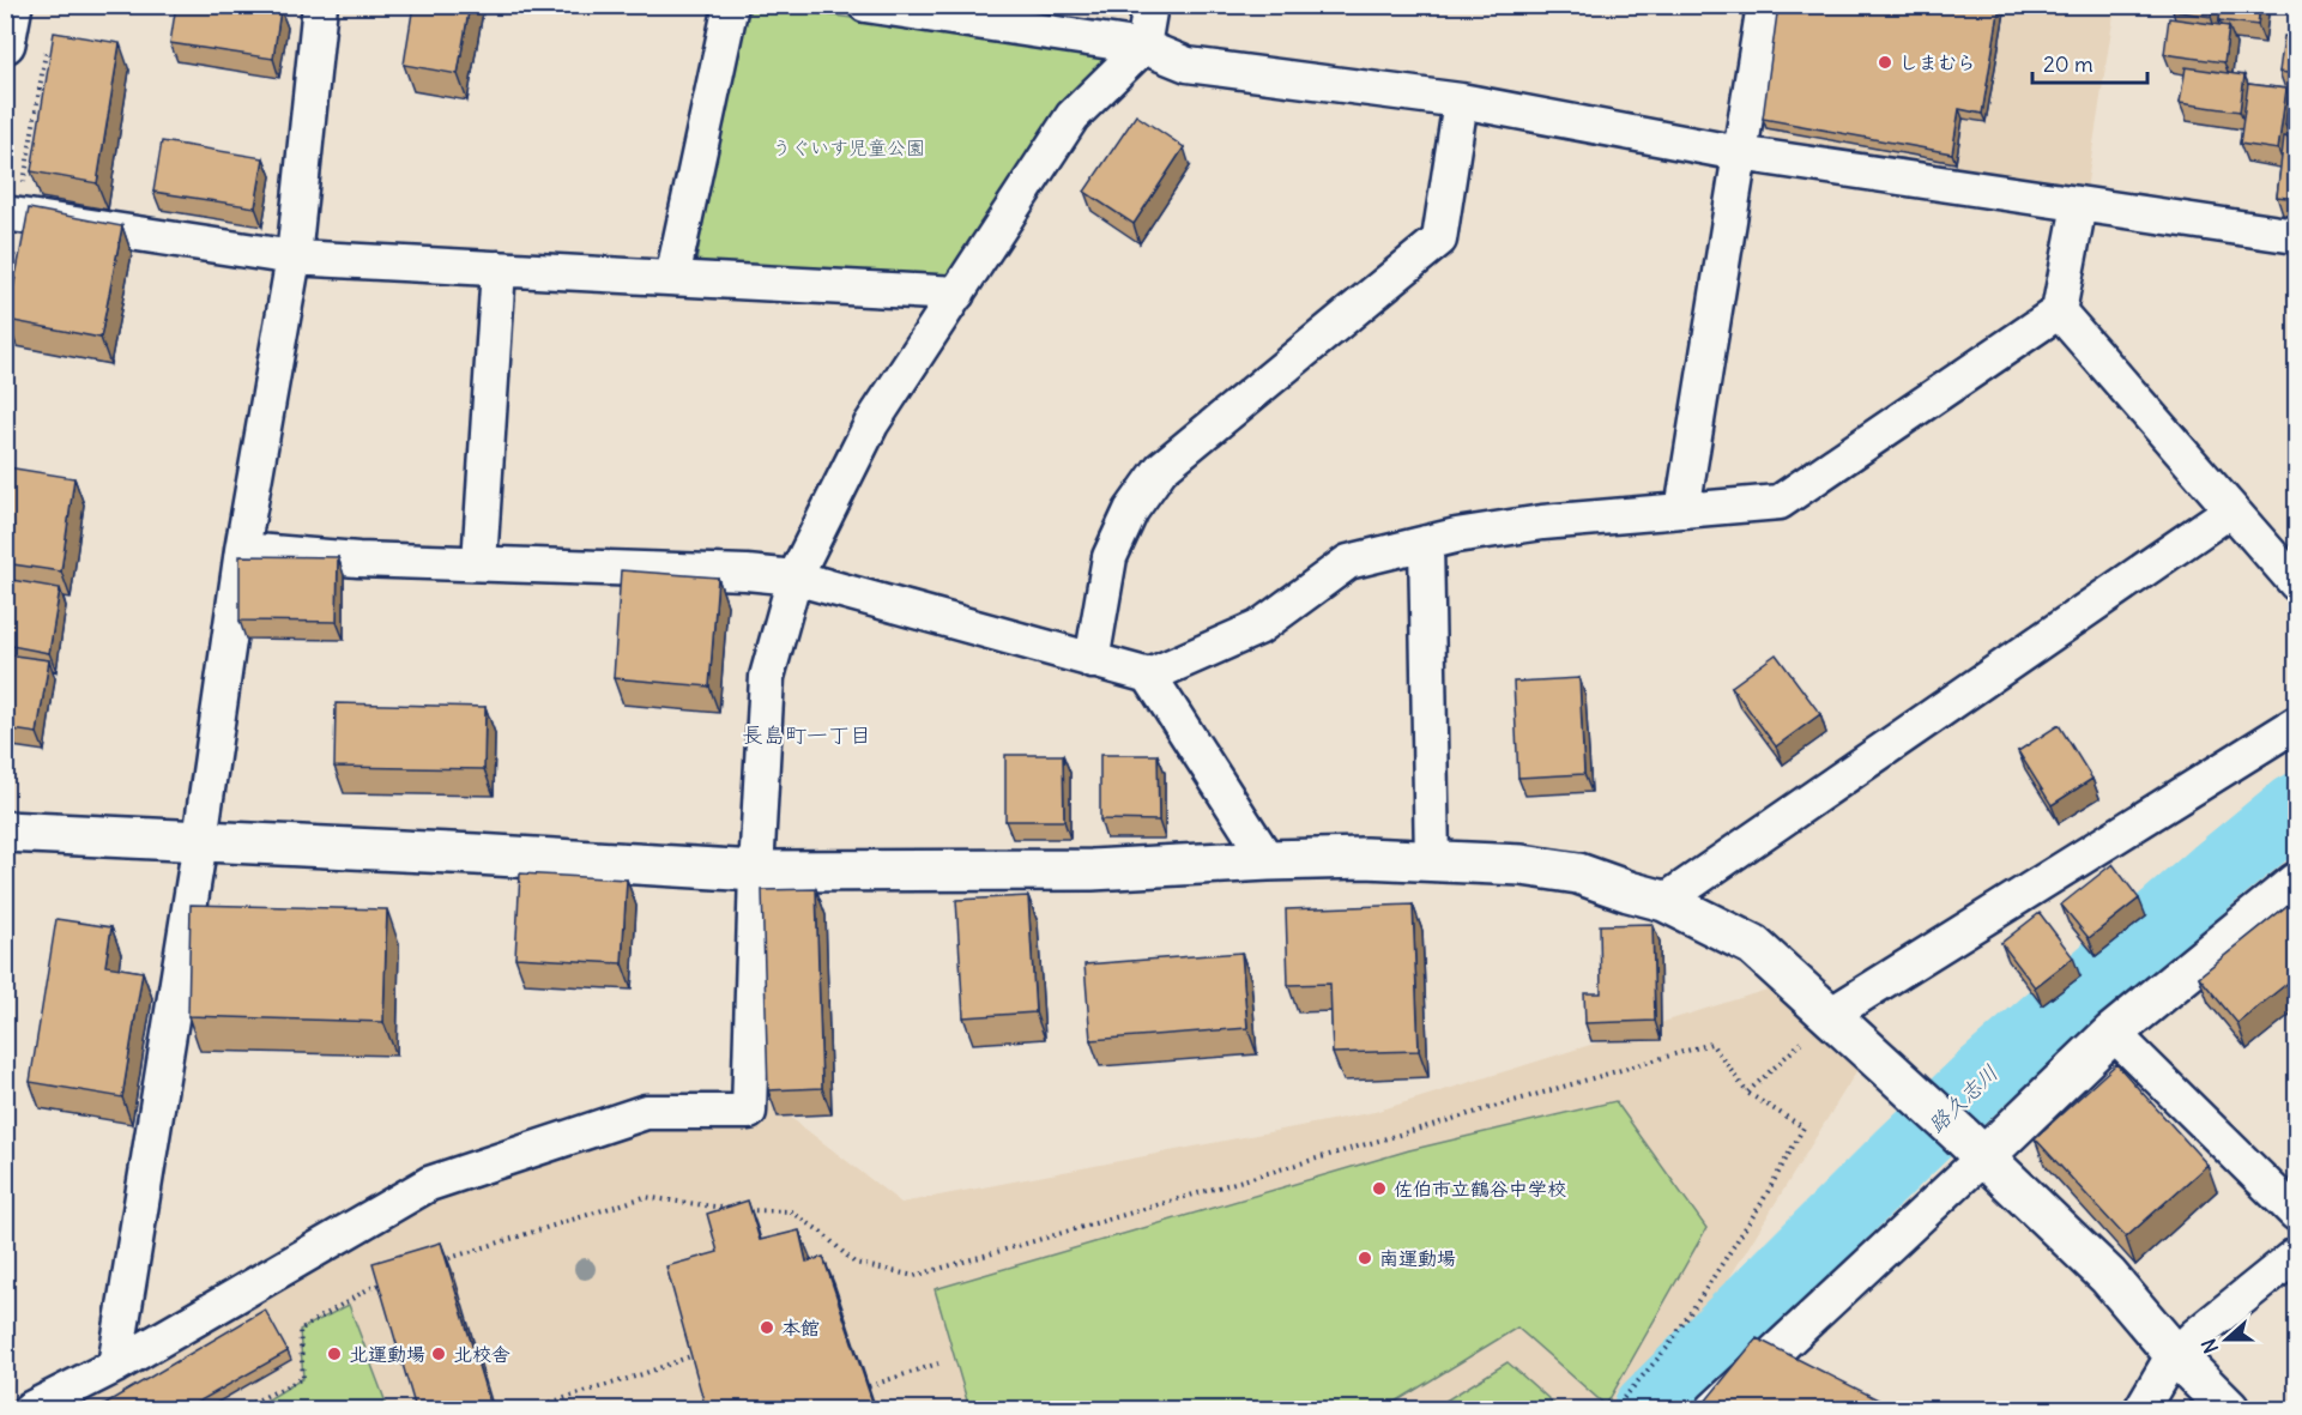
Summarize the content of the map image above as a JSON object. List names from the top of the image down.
{
  "districts": ["長島町一丁目"],
  "water": ["路久志川"],
  "parks": ["うぐいす児童公園"],
  "places": [
    "しまむら",
    "佐伯市立鶴谷中学校",
    "南運動場",
    "本館",
    "北運動場",
    "北校舎"
  ],
  "scale_bar": "20 m",
  "north": "left"
}
